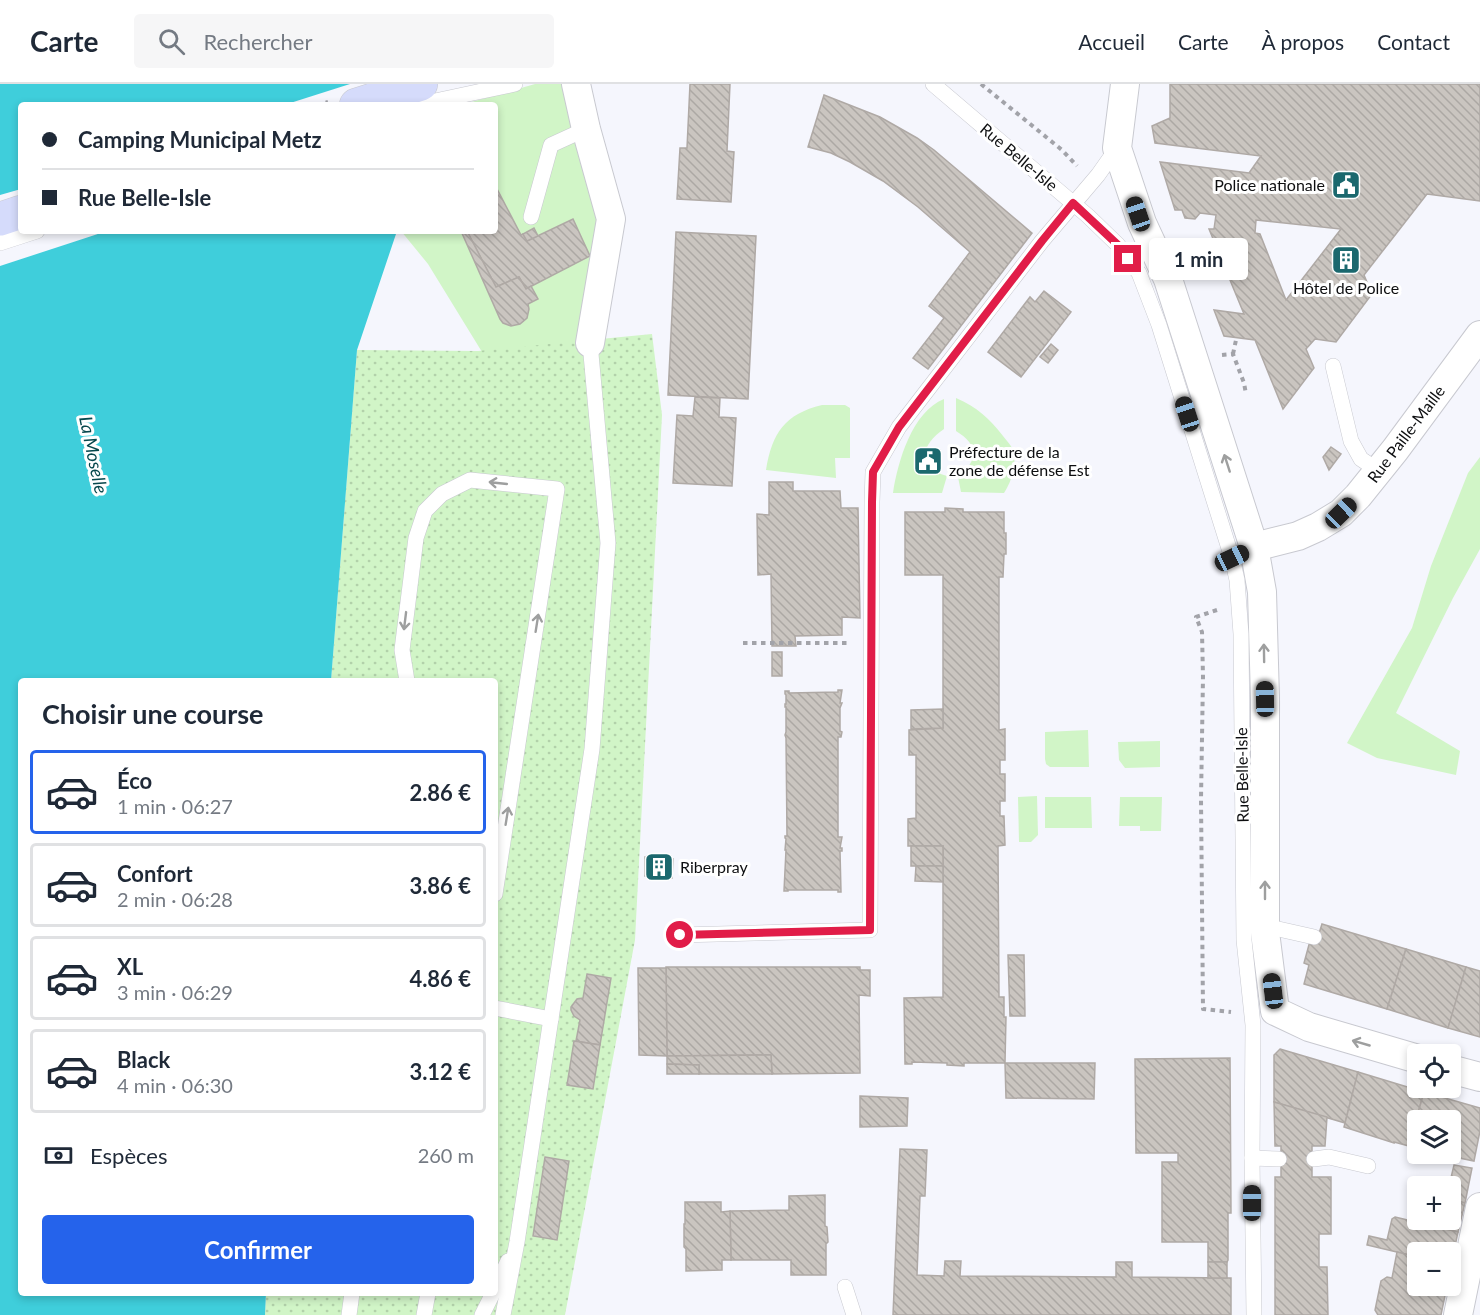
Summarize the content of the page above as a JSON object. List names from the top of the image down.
{
  "streets": {
    "street": ["Rue Belle-Isle", "Rue Paille-Maille"]
  },
  "crossings": [
    ["Rue Belle-Isle", "Rue Paille-Maille"]
  ],
  "water": ["La Moselle"],
  "places": {
    "public building": ["Police nationale", "Préfecture de la zone de défense Est"],
    "building": ["Hôtel de Police", "Riberpray"]
  },
  "page": {
    "header": "Carte",
    "search": "Rechercher",
    "nav": [
      "Accueil",
      "Carte",
      "À propos",
      "Contact"
    ],
    "banner": ["Camping Municipal Metz", "Rue Belle-Isle"],
    "bubble": "1 min",
    "heading": "Choisir une course",
    "list": [
      {
        "name": "Éco",
        "note": "1 min · 06:27",
        "value": "2.86 €"
      },
      {
        "name": "Confort",
        "note": "2 min · 06:28",
        "value": "3.86 €"
      },
      {
        "name": "XL",
        "note": "3 min · 06:29",
        "value": "4.86 €"
      },
      {
        "name": "Black",
        "note": "4 min · 06:30",
        "value": "3.12 €"
      }
    ],
    "map_buttons": ["+", "−"],
    "pay": ["Espèces", "260 m"],
    "buttons": "Confirmer"
  }
}
